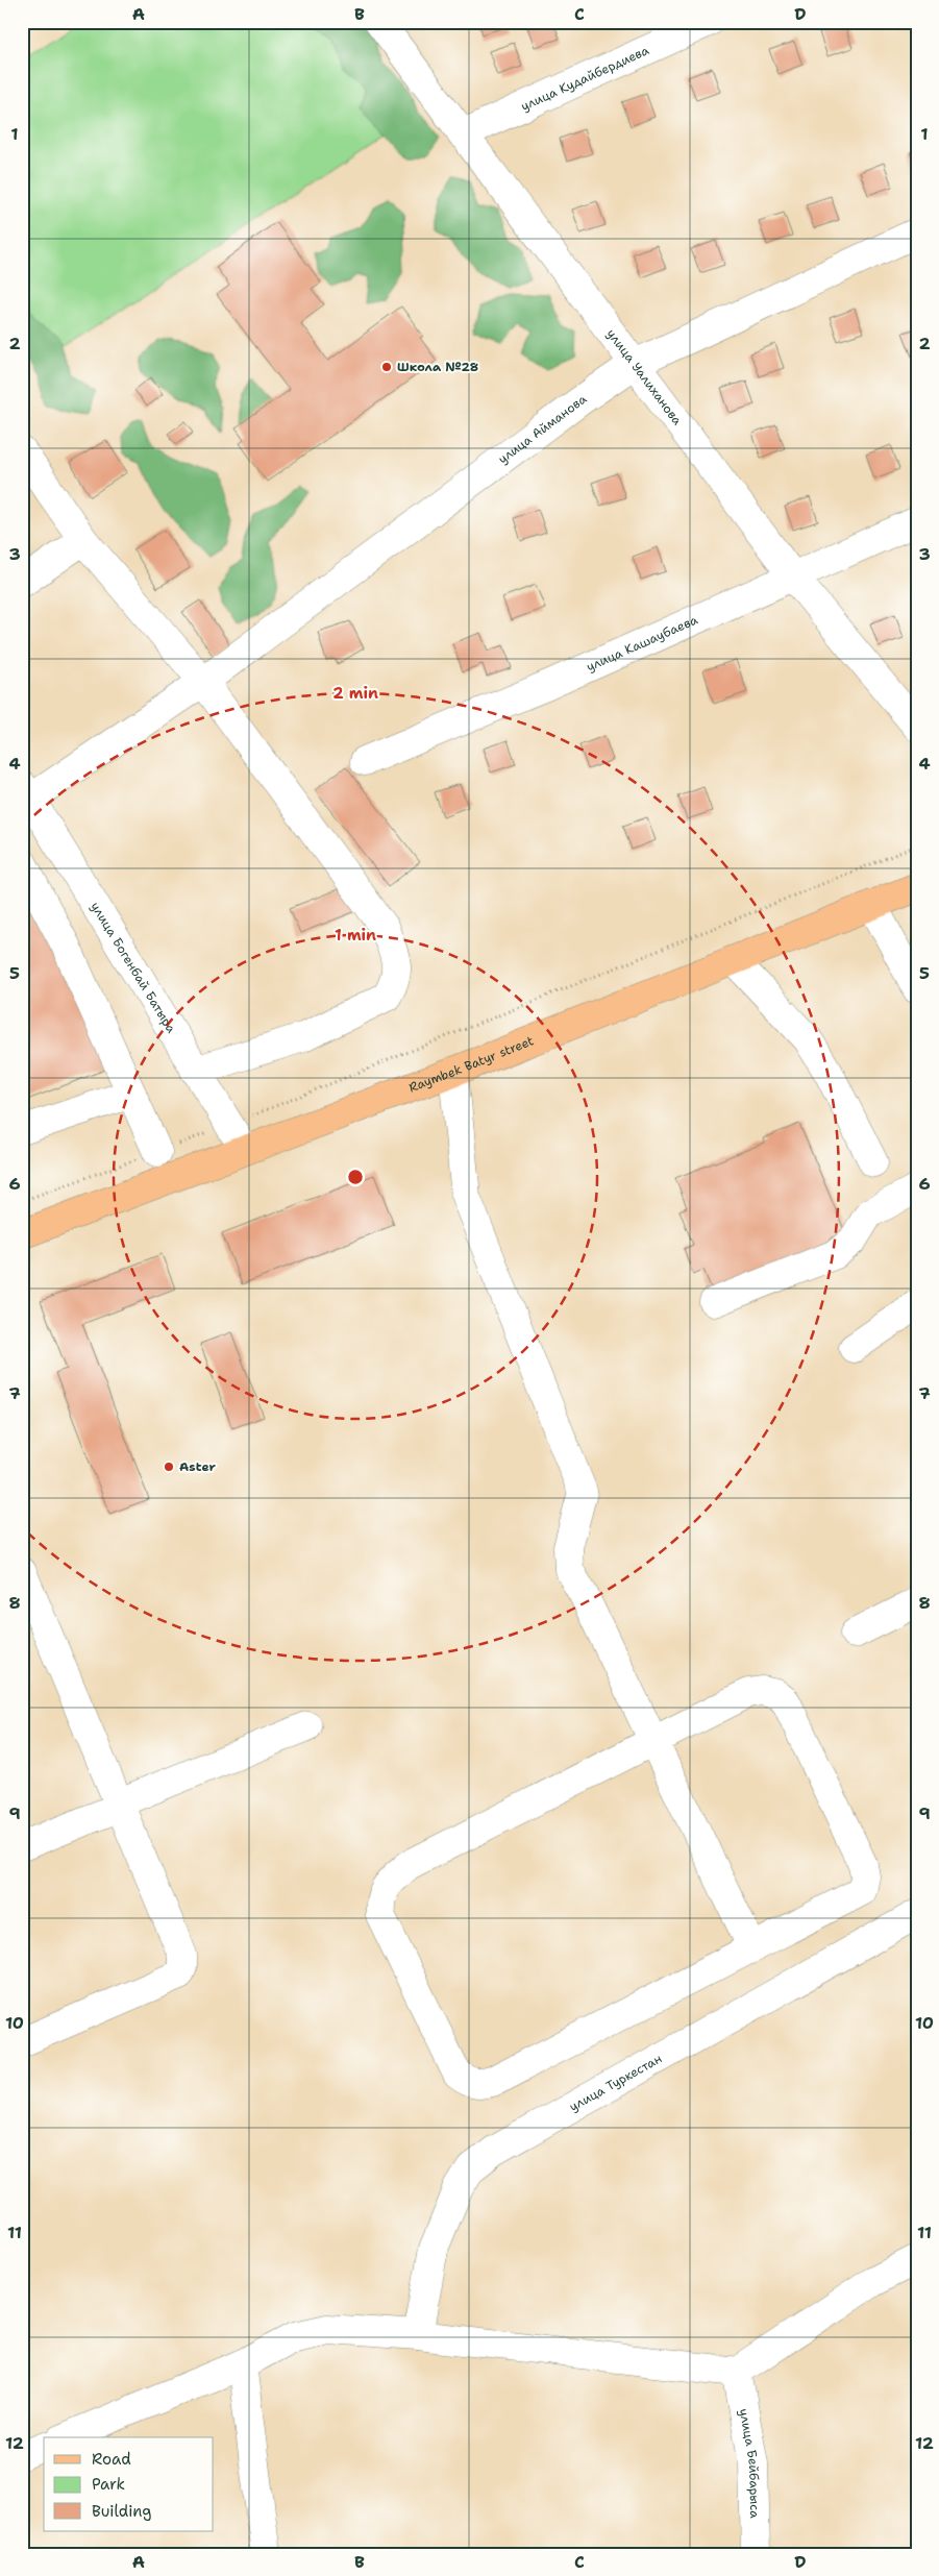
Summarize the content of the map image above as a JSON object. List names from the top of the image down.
{
  "streets": {
    "main road": ["Raymbek Batyr street"],
    "street": [
      "улица Кудайбердиева",
      "улица Уалиханова",
      "улица Айманова",
      "улица Кашаубаева",
      "улица Богенбай Батыра",
      "улица Туркестан",
      "улица Бейбарыса"
    ]
  },
  "crossings": [
    ["улица Кудайбердиева", "улица Уалиханова"],
    ["улица Уалиханова", "улица Айманова"],
    ["улица Уалиханова", "улица Кашаубаева"],
    ["улица Айманова", "улица Богенбай Батыра"],
    ["улица Богенбай Батыра", "Raymbek Batyr street"]
  ],
  "places": ["Школа №28", "Aster"],
  "legend": ["Road", "Park", "Building"],
  "grid": {
    "columns": [
      "A",
      "B",
      "C",
      "D"
    ],
    "rows": [
      "1",
      "2",
      "3",
      "4",
      "5",
      "6",
      "7",
      "8",
      "9",
      "10",
      "11",
      "12"
    ]
  },
  "rings": ["2 min", "1 min"]
}
